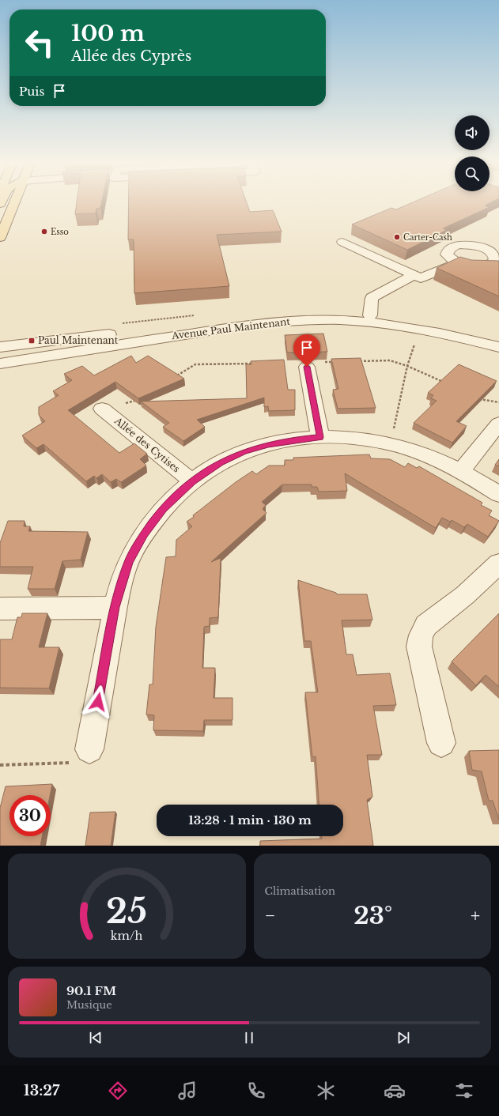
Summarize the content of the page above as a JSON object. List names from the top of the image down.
{
  "streets": {
    "street": ["Avenue Paul Maintenant", "Allée des Cytises"]
  },
  "places": {
    "other": ["Esso", "Carter-Cash"],
    "transit": ["Paul Maintenant"]
  },
  "page": {
    "turn": ["100 m", "Allée des Cyprès"],
    "then": "Puis",
    "limit": "30",
    "trip": "13:28 · 1 min · 130 m",
    "tile": "Climatisation",
    "heat": ["−", "23°", "+"],
    "song": ["90.1 FM", "Musique"],
    "tabs": "13:27",
    "gauge": ["25", "km/h"]
  }
}
